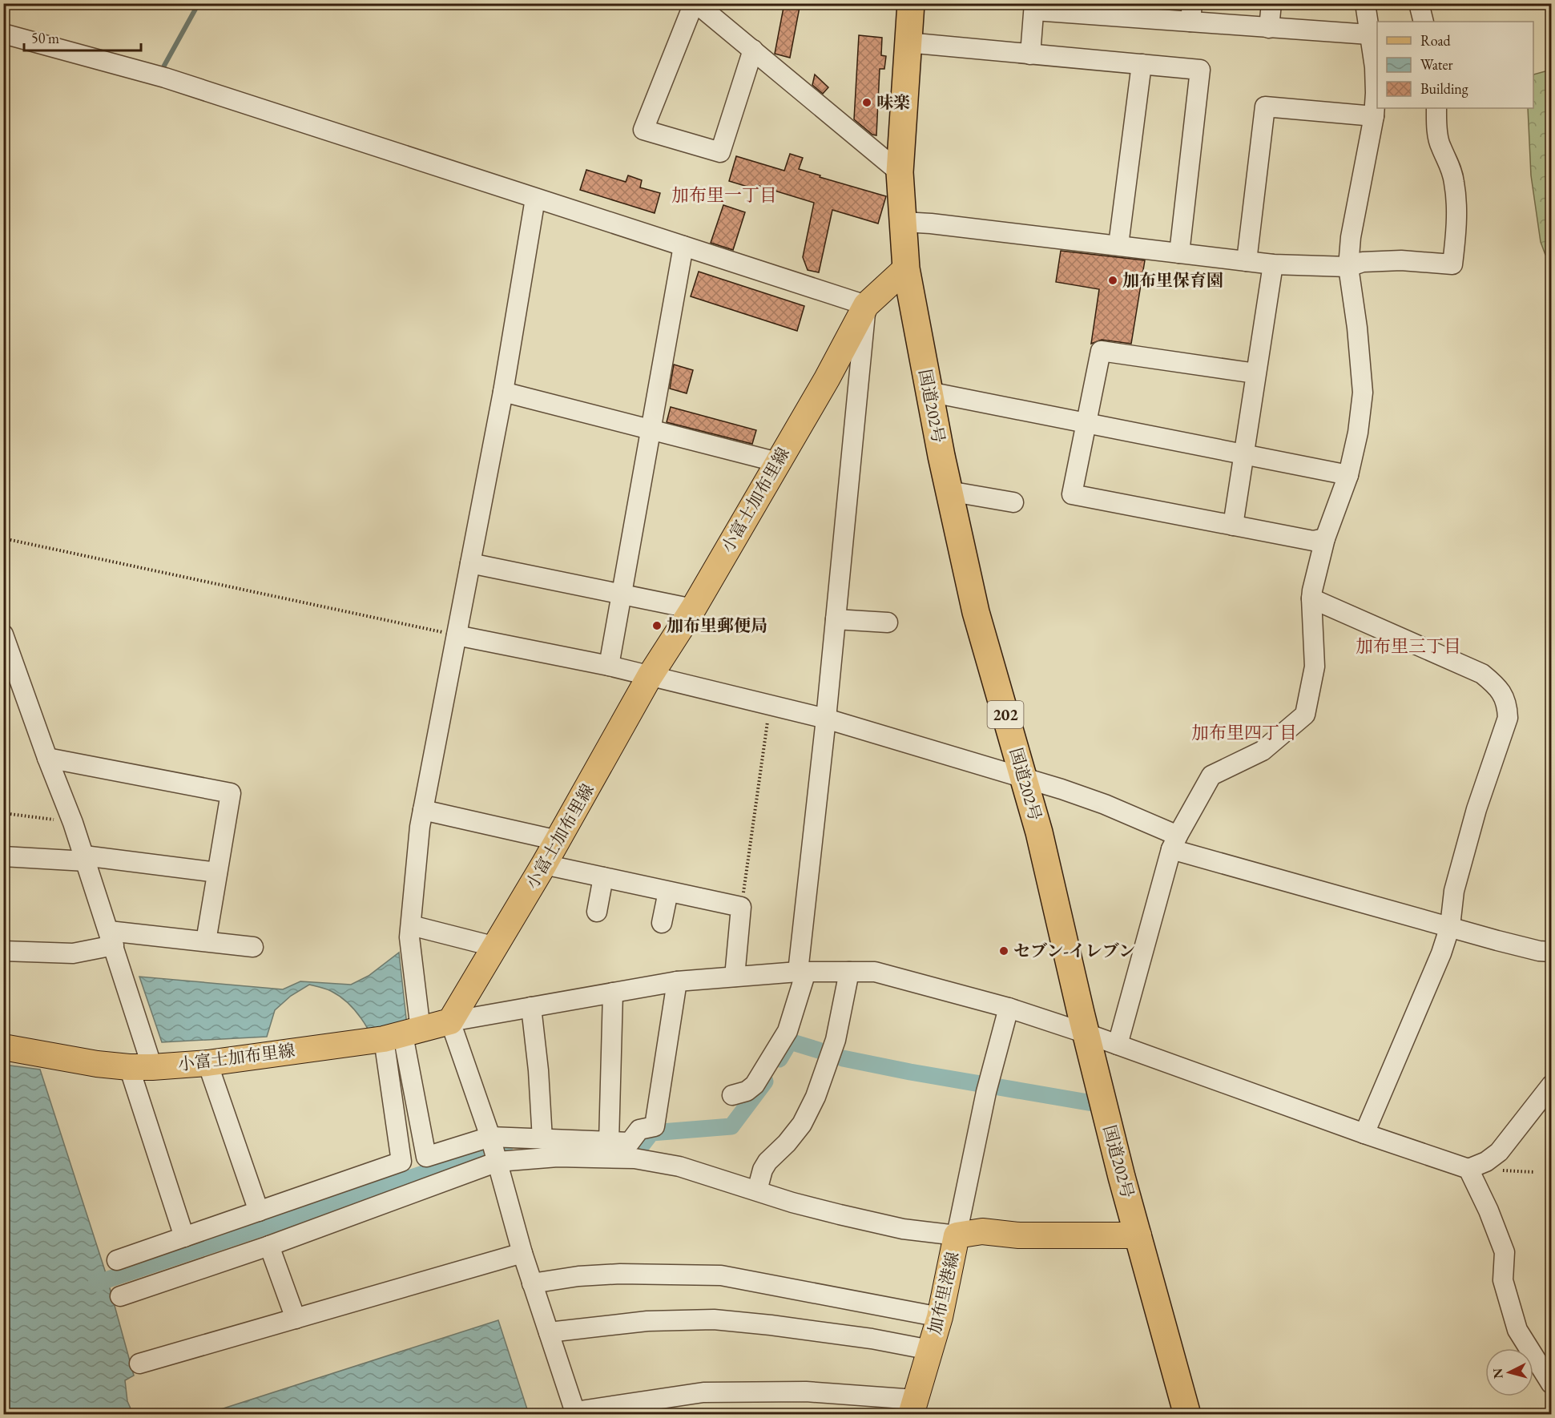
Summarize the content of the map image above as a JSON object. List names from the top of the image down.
{
  "streets": {
    "highway": ["国道202号", "202"],
    "main road": ["小富士加布里線", "加布里港線"]
  },
  "crossings": [
    ["国道202号", "小富士加布里線"],
    ["国道202号", "加布里港線"]
  ],
  "districts": ["加布里一丁目", "加布里三丁目", "加布里四丁目"],
  "places": [
    "味楽",
    "加布里保育園",
    "加布里郵便局",
    "セブン-イレブン"
  ],
  "legend": ["Road", "Water", "Building"],
  "scale_bar": "50 m",
  "north": "left"
}
